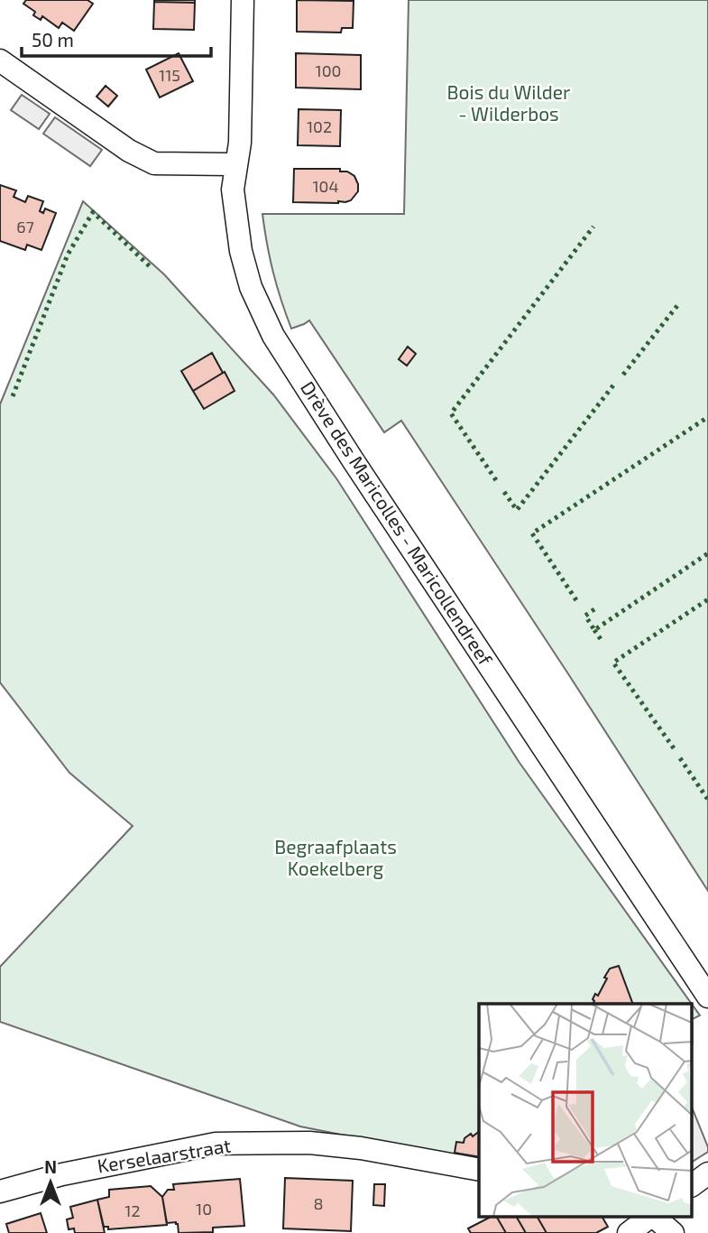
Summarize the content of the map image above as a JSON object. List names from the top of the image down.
{
  "streets": {
    "street": ["Drève des Maricolles - Maricollendreef", "Kerselaarstraat"]
  },
  "parks": ["Bois du Wilder - Wilderbos", "Begraafplaats Koekelberg"],
  "house_numbers": [
    "100",
    "115",
    "102",
    "104",
    "67",
    "8",
    "10",
    "12"
  ],
  "scale_bar": "50 m",
  "north": "top"
}
